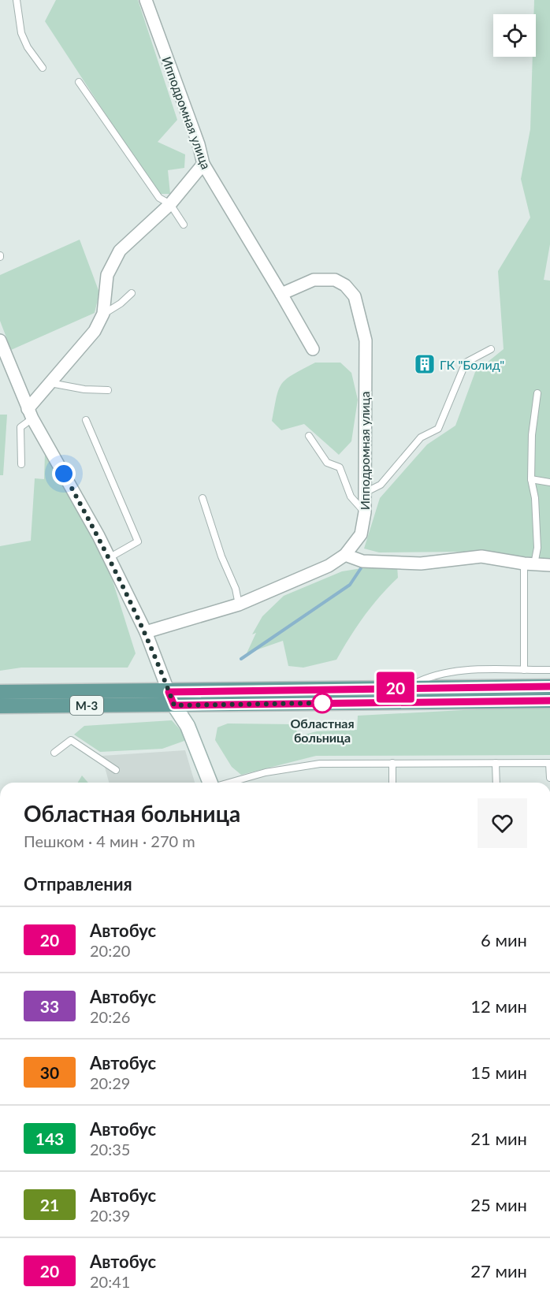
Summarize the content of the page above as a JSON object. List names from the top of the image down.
{
  "streets": {
    "main road": ["М-3"],
    "street": ["Ипподромная улица"]
  },
  "places": {
    "building": ["ГК \"Болид\""],
    "other": ["Областная больница"]
  },
  "lines": ["bus line 20"],
  "page": {
    "on_map": "20",
    "heading": [
      ["Областная больница", "Пешком · 4 мин · 270 m"],
      "Отправления"
    ],
    "list": [
      {
        "mark": "20",
        "name": "Автобус",
        "note": "20:20",
        "value": "6 мин"
      },
      {
        "mark": "33",
        "name": "Автобус",
        "note": "20:26",
        "value": "12 мин"
      },
      {
        "mark": "30",
        "name": "Автобус",
        "note": "20:29",
        "value": "15 мин"
      },
      {
        "mark": "143",
        "name": "Автобус",
        "note": "20:35",
        "value": "21 мин"
      },
      {
        "mark": "21",
        "name": "Автобус",
        "note": "20:39",
        "value": "25 мин"
      },
      {
        "mark": "20",
        "name": "Автобус",
        "note": "20:41",
        "value": "27 мин"
      }
    ]
  }
}
